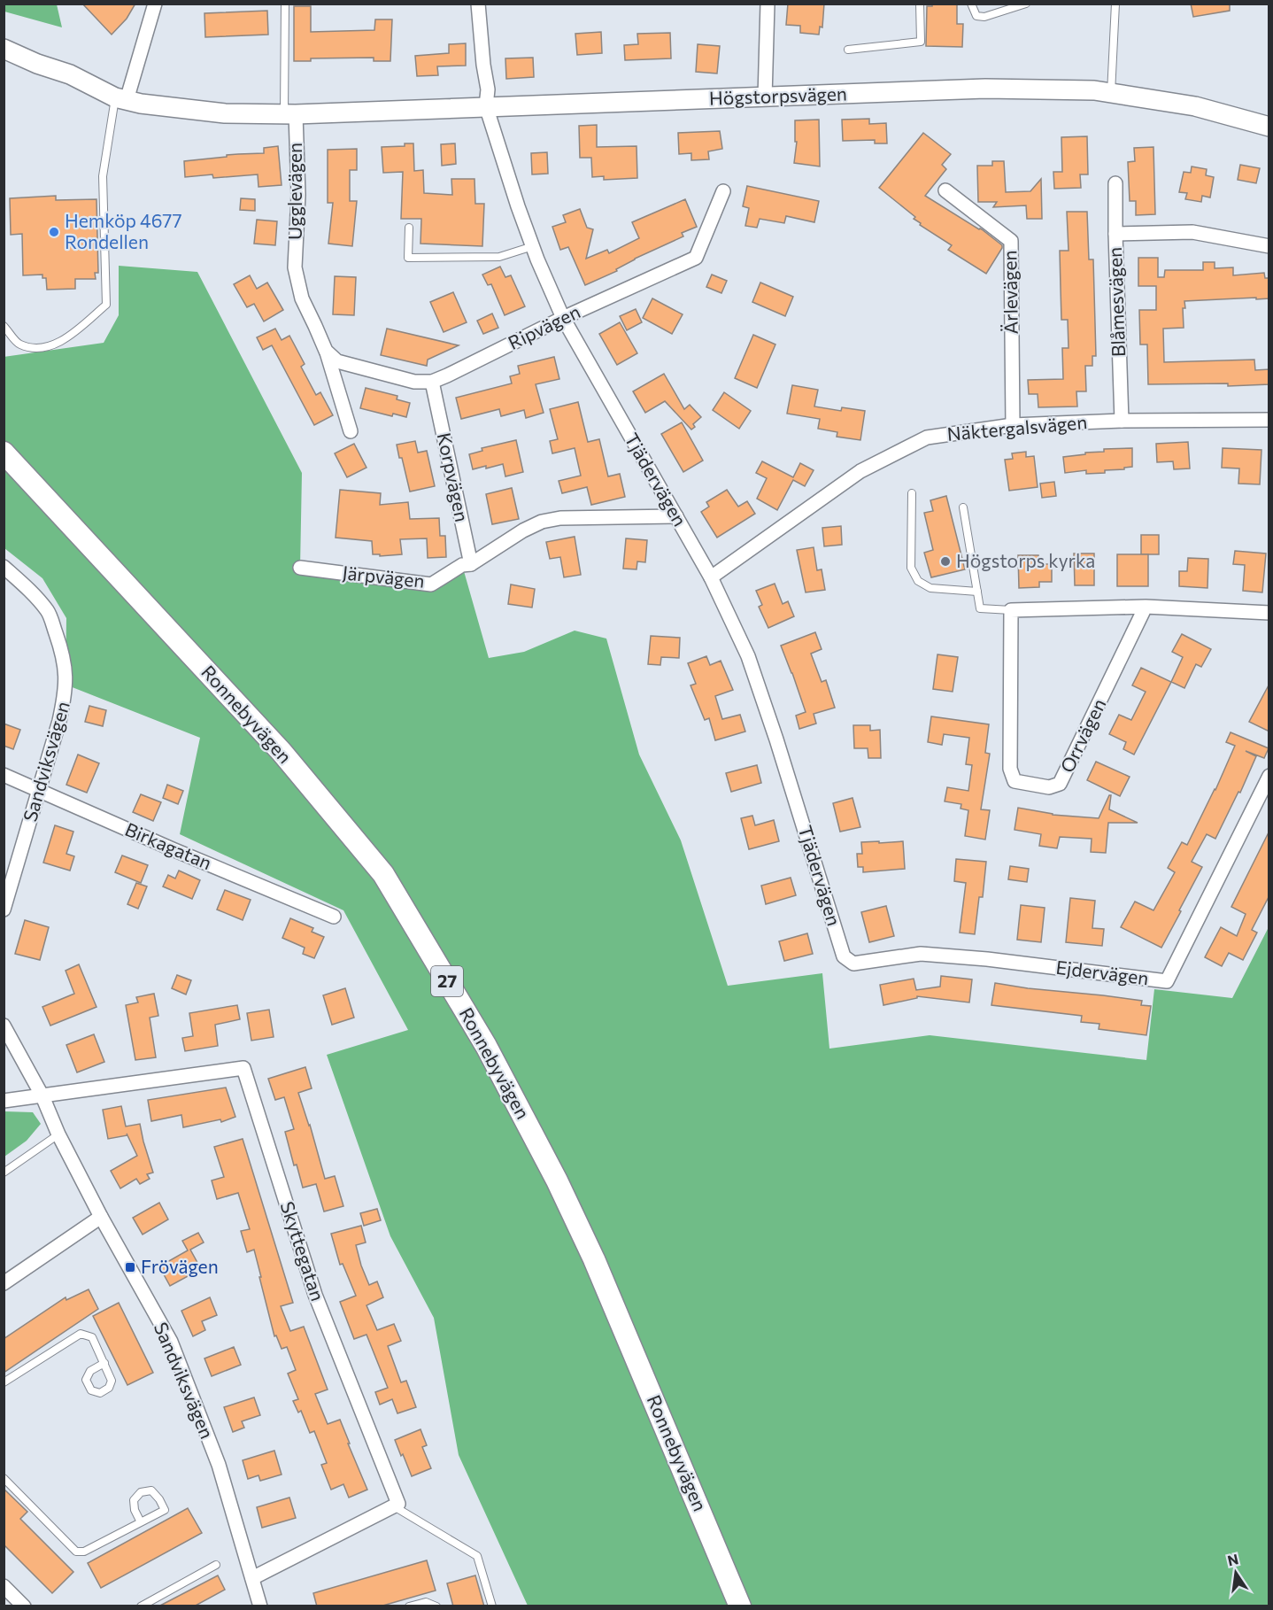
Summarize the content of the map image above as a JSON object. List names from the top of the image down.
{
  "streets": {
    "main road": ["Ronnebyvägen", "27"],
    "street": [
      "Högstorpsvägen",
      "Ugglevägen",
      "Ärlevägen",
      "Blåmesvägen",
      "Ripvägen",
      "Näktergalsvägen",
      "Korpvägen",
      "Tjädervägen",
      "Järpvägen",
      "Orrvägen",
      "Sandviksvägen",
      "Birkagatan",
      "Ejdervägen",
      "Skyttegatan"
    ]
  },
  "crossings": [
    ["Högstorpsvägen", "Ugglevägen"],
    ["Högstorpsvägen", "Tjädervägen"],
    ["Ärlevägen", "Näktergalsvägen"],
    ["Blåmesvägen", "Näktergalsvägen"],
    ["Ripvägen", "Korpvägen"],
    ["Ripvägen", "Tjädervägen"],
    ["Näktergalsvägen", "Tjädervägen"],
    ["Korpvägen", "Järpvägen"],
    ["Tjädervägen", "Järpvägen"],
    ["Tjädervägen", "Ejdervägen"],
    ["Sandviksvägen", "Birkagatan"],
    ["Sandviksvägen", "Skyttegatan"]
  ],
  "places": {
    "other": ["Hemköp 4677 Rondellen", "Högstorps kyrka"],
    "transit": ["Frövägen"]
  },
  "north": "top"
}
